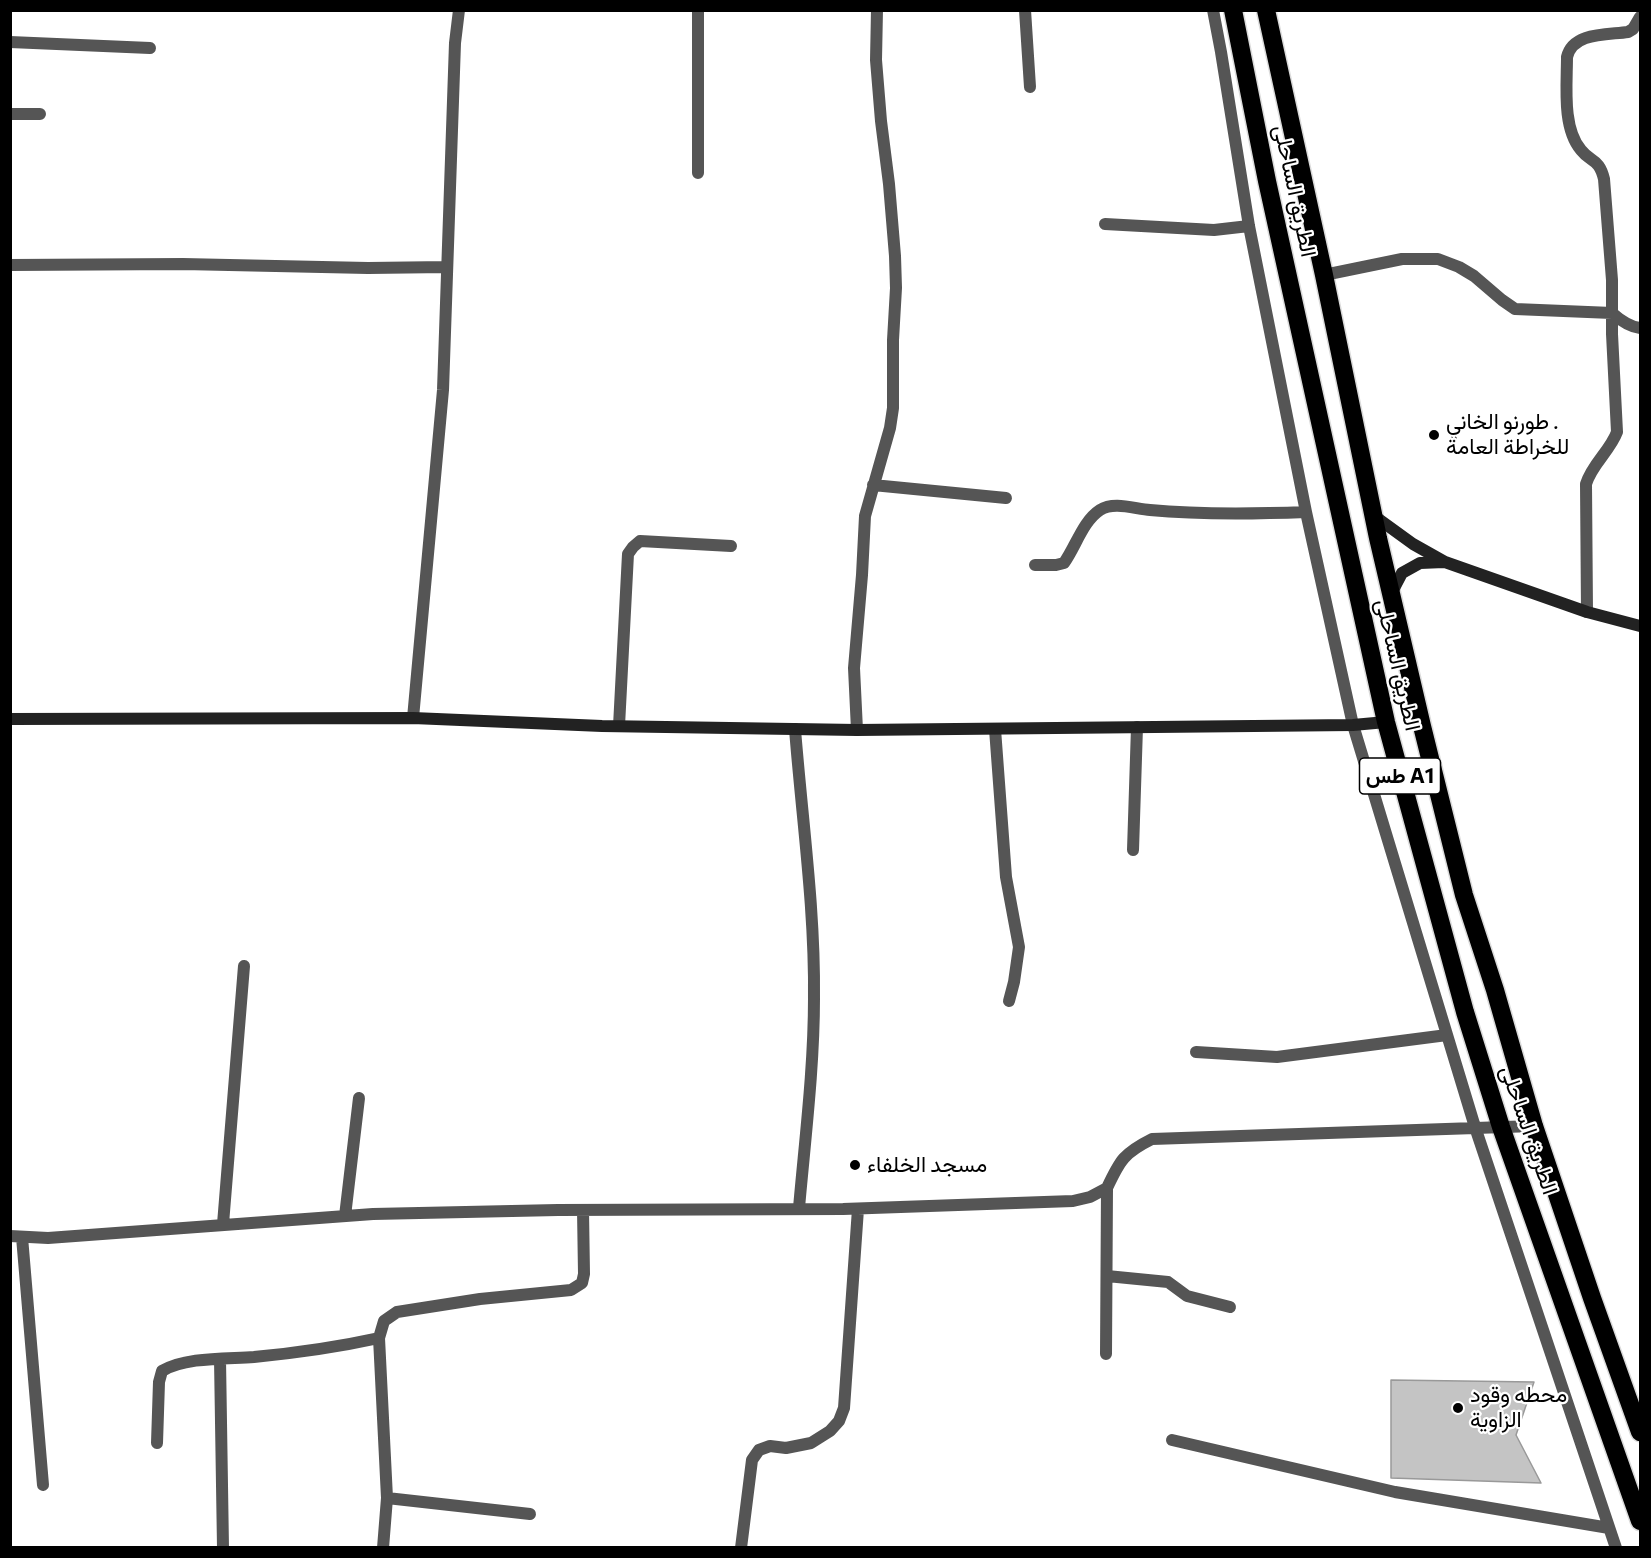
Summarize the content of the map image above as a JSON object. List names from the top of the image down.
{
  "streets": {
    "highway": ["الطريق الساحلى", "طس A1"]
  },
  "places": ["طورنو الخاني . للخراطة العامة", "مسجد الخلفاء", "محطه وقود الزاوية"]
}
